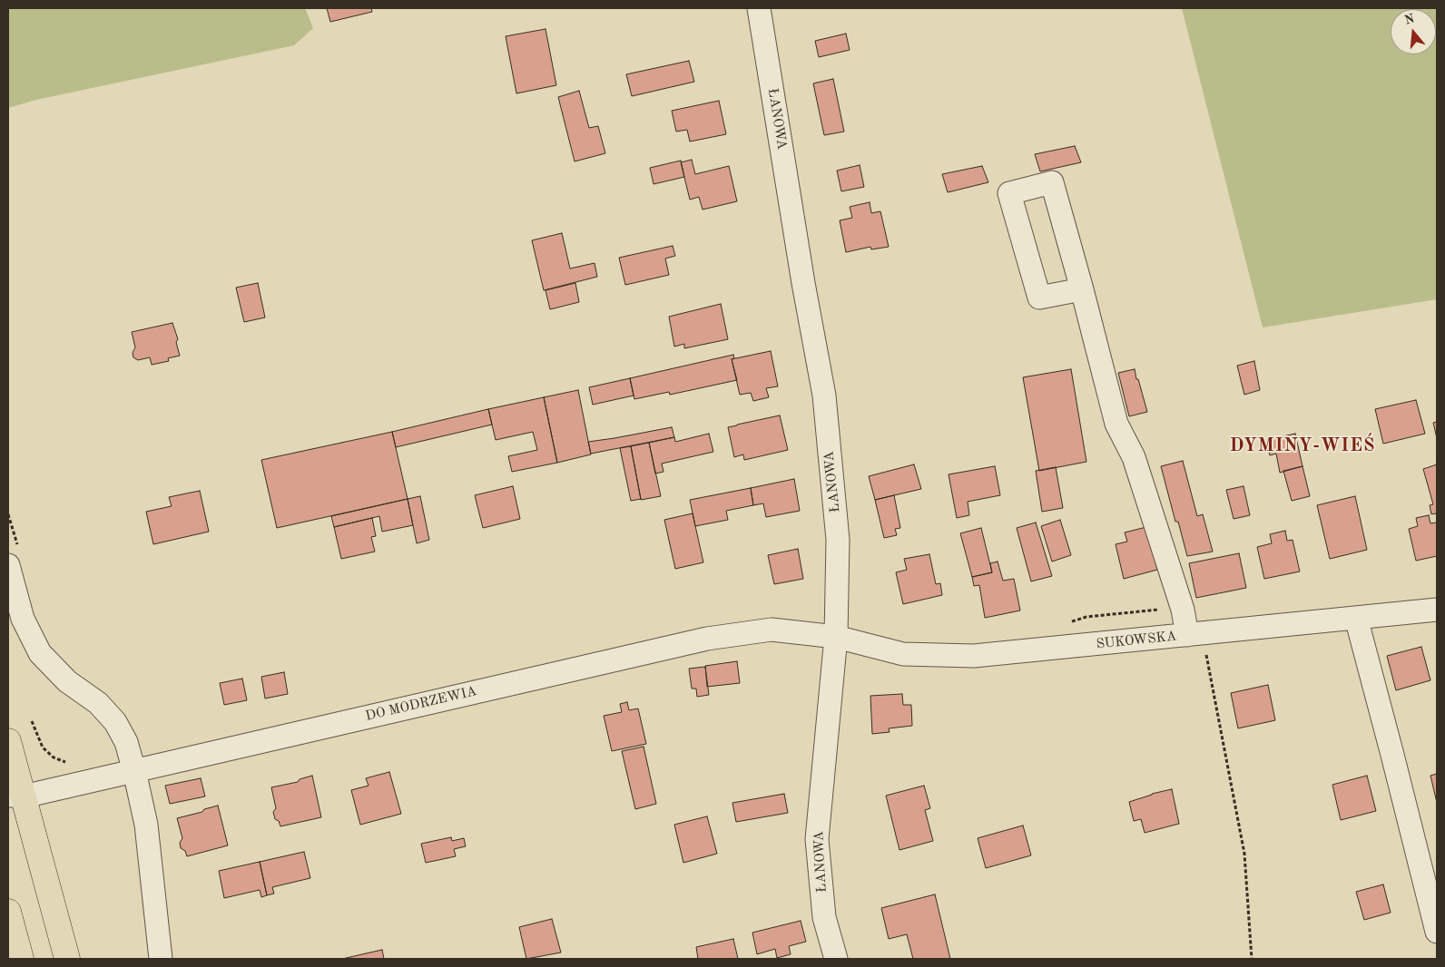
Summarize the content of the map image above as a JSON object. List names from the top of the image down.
{
  "streets": {
    "street": ["ŁANOWA", "SUKOWSKA", "DO MODRZEWIA"]
  },
  "crossings": [
    ["ŁANOWA", "SUKOWSKA"],
    ["ŁANOWA", "DO MODRZEWIA"],
    ["SUKOWSKA", "DO MODRZEWIA"]
  ],
  "districts": ["DYMINY-WIEŚ"],
  "north": "top"
}
